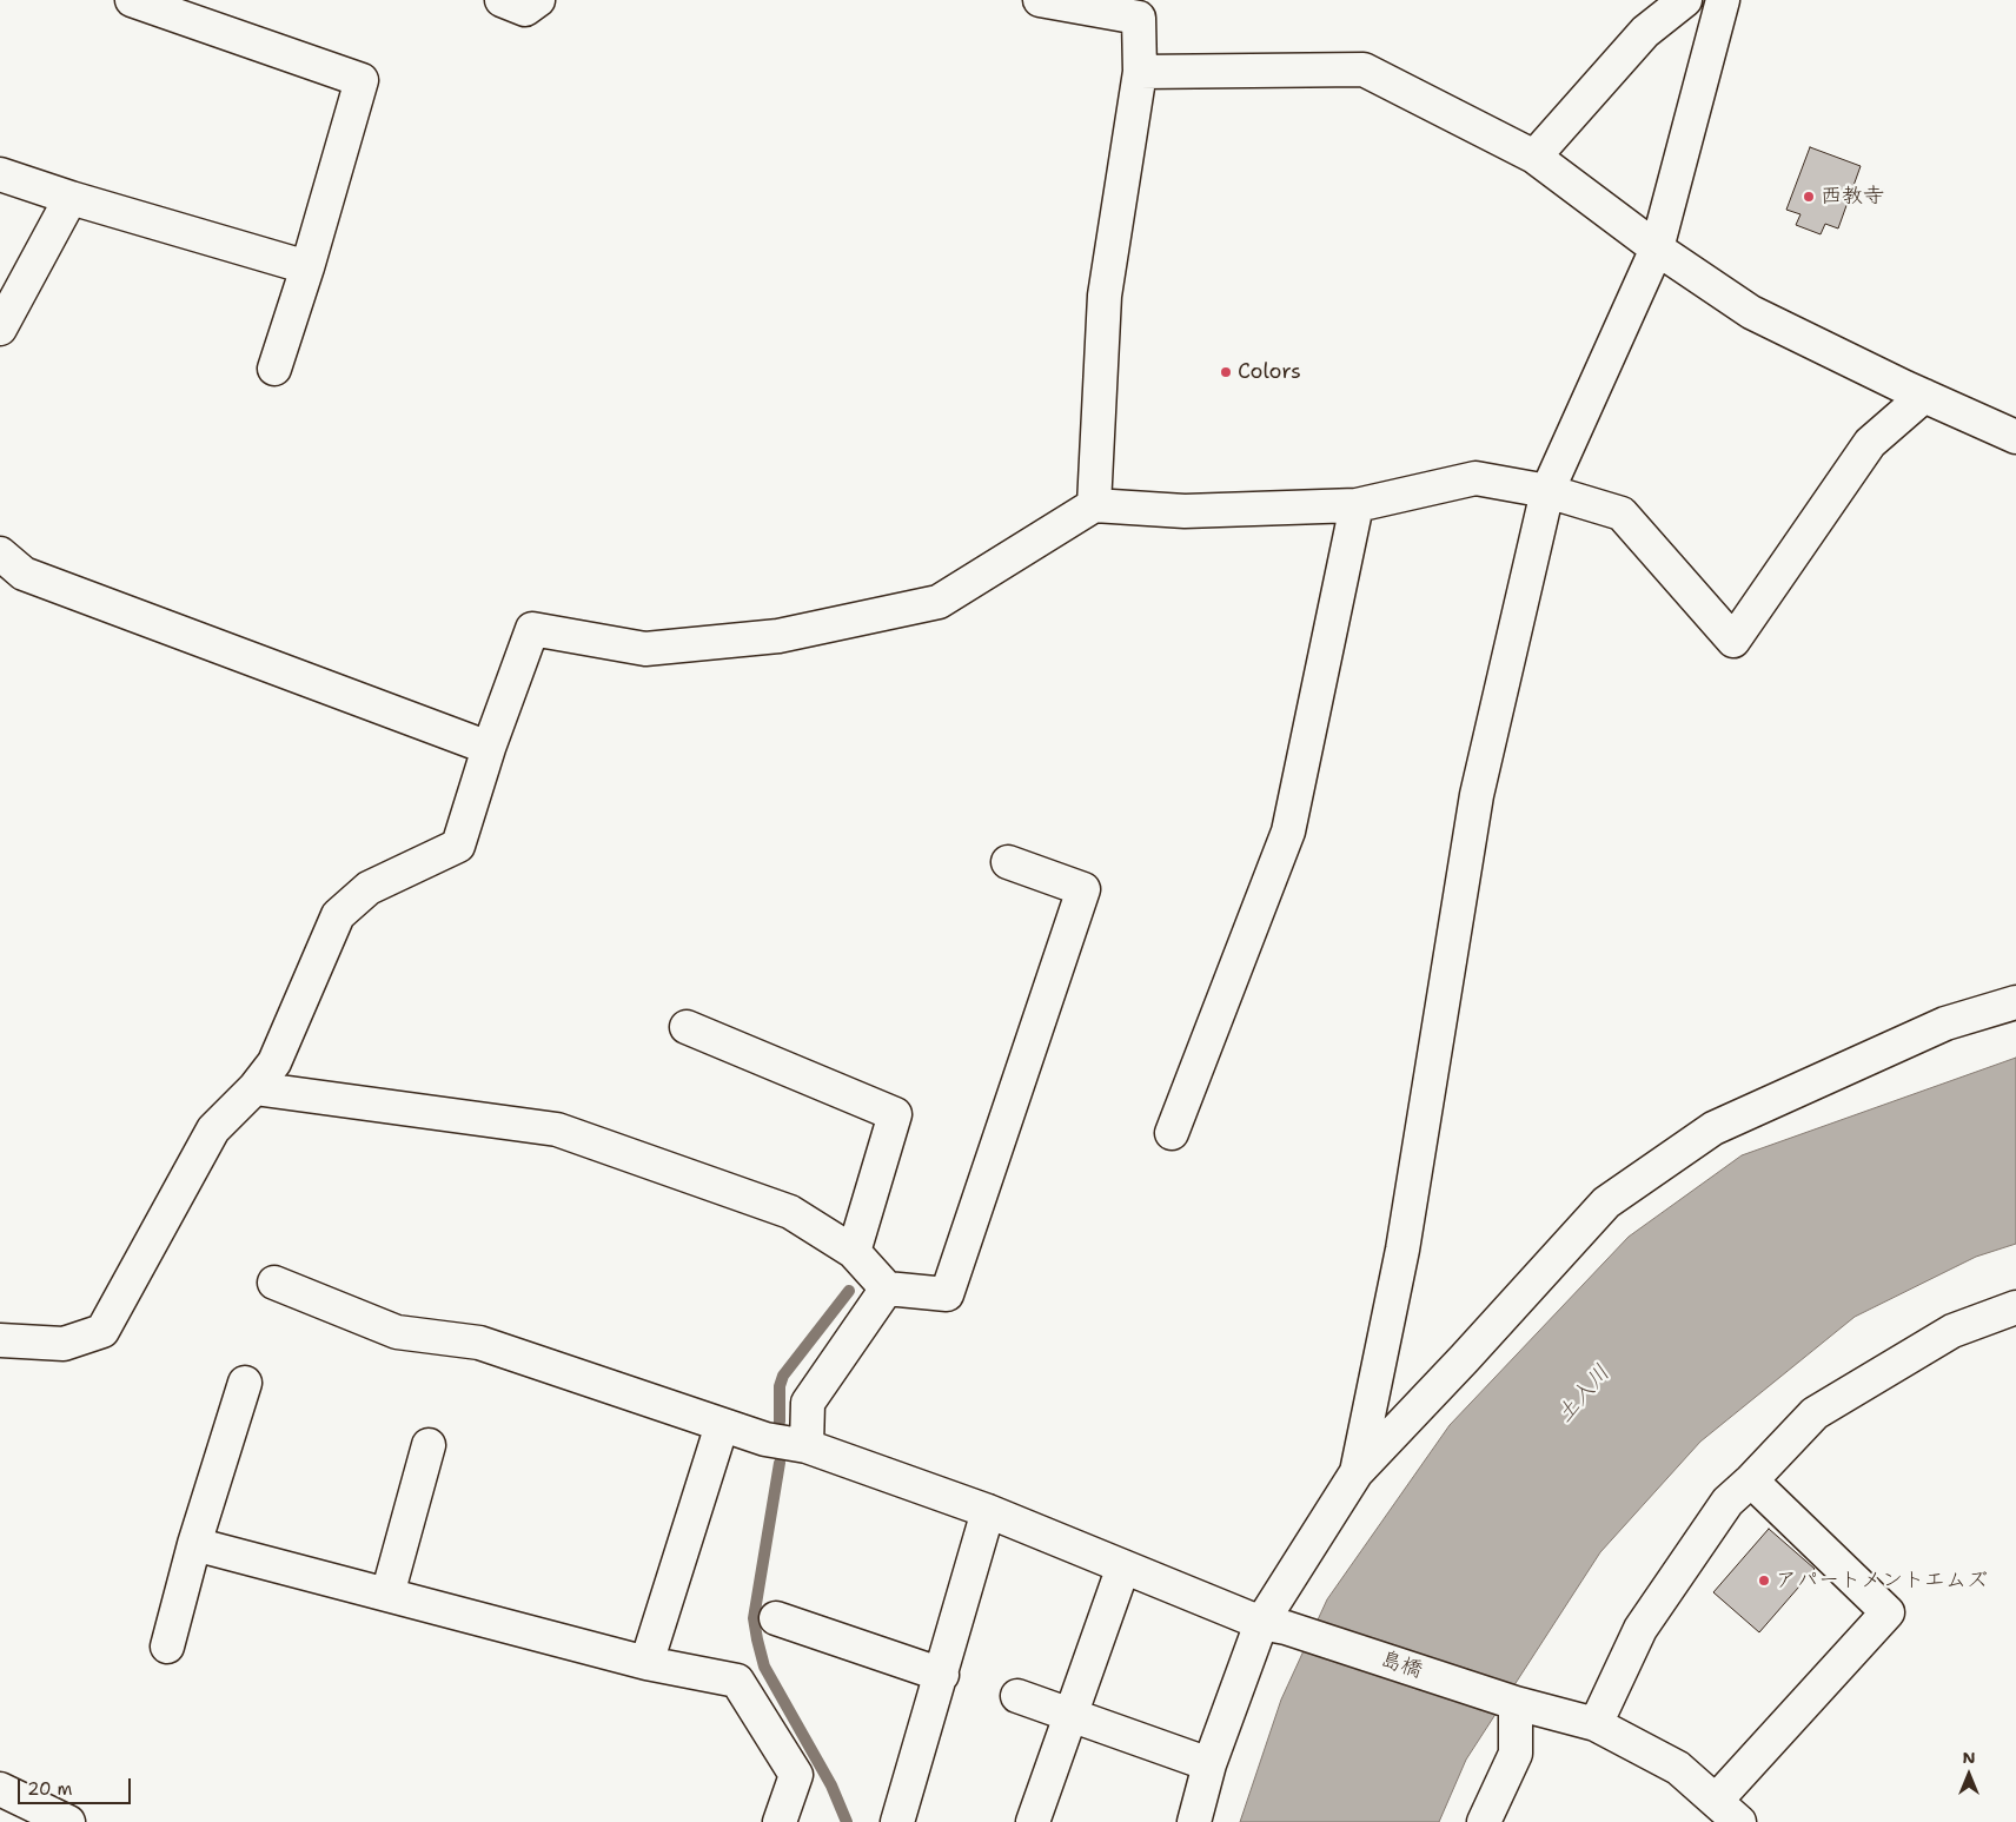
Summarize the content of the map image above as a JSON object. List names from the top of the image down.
{
  "streets": {
    "street": ["島橋"]
  },
  "water": ["土入川"],
  "places": ["西教寺", "Colors", "アパートメントエムズ"],
  "scale_bar": "20 m",
  "north": "top"
}
